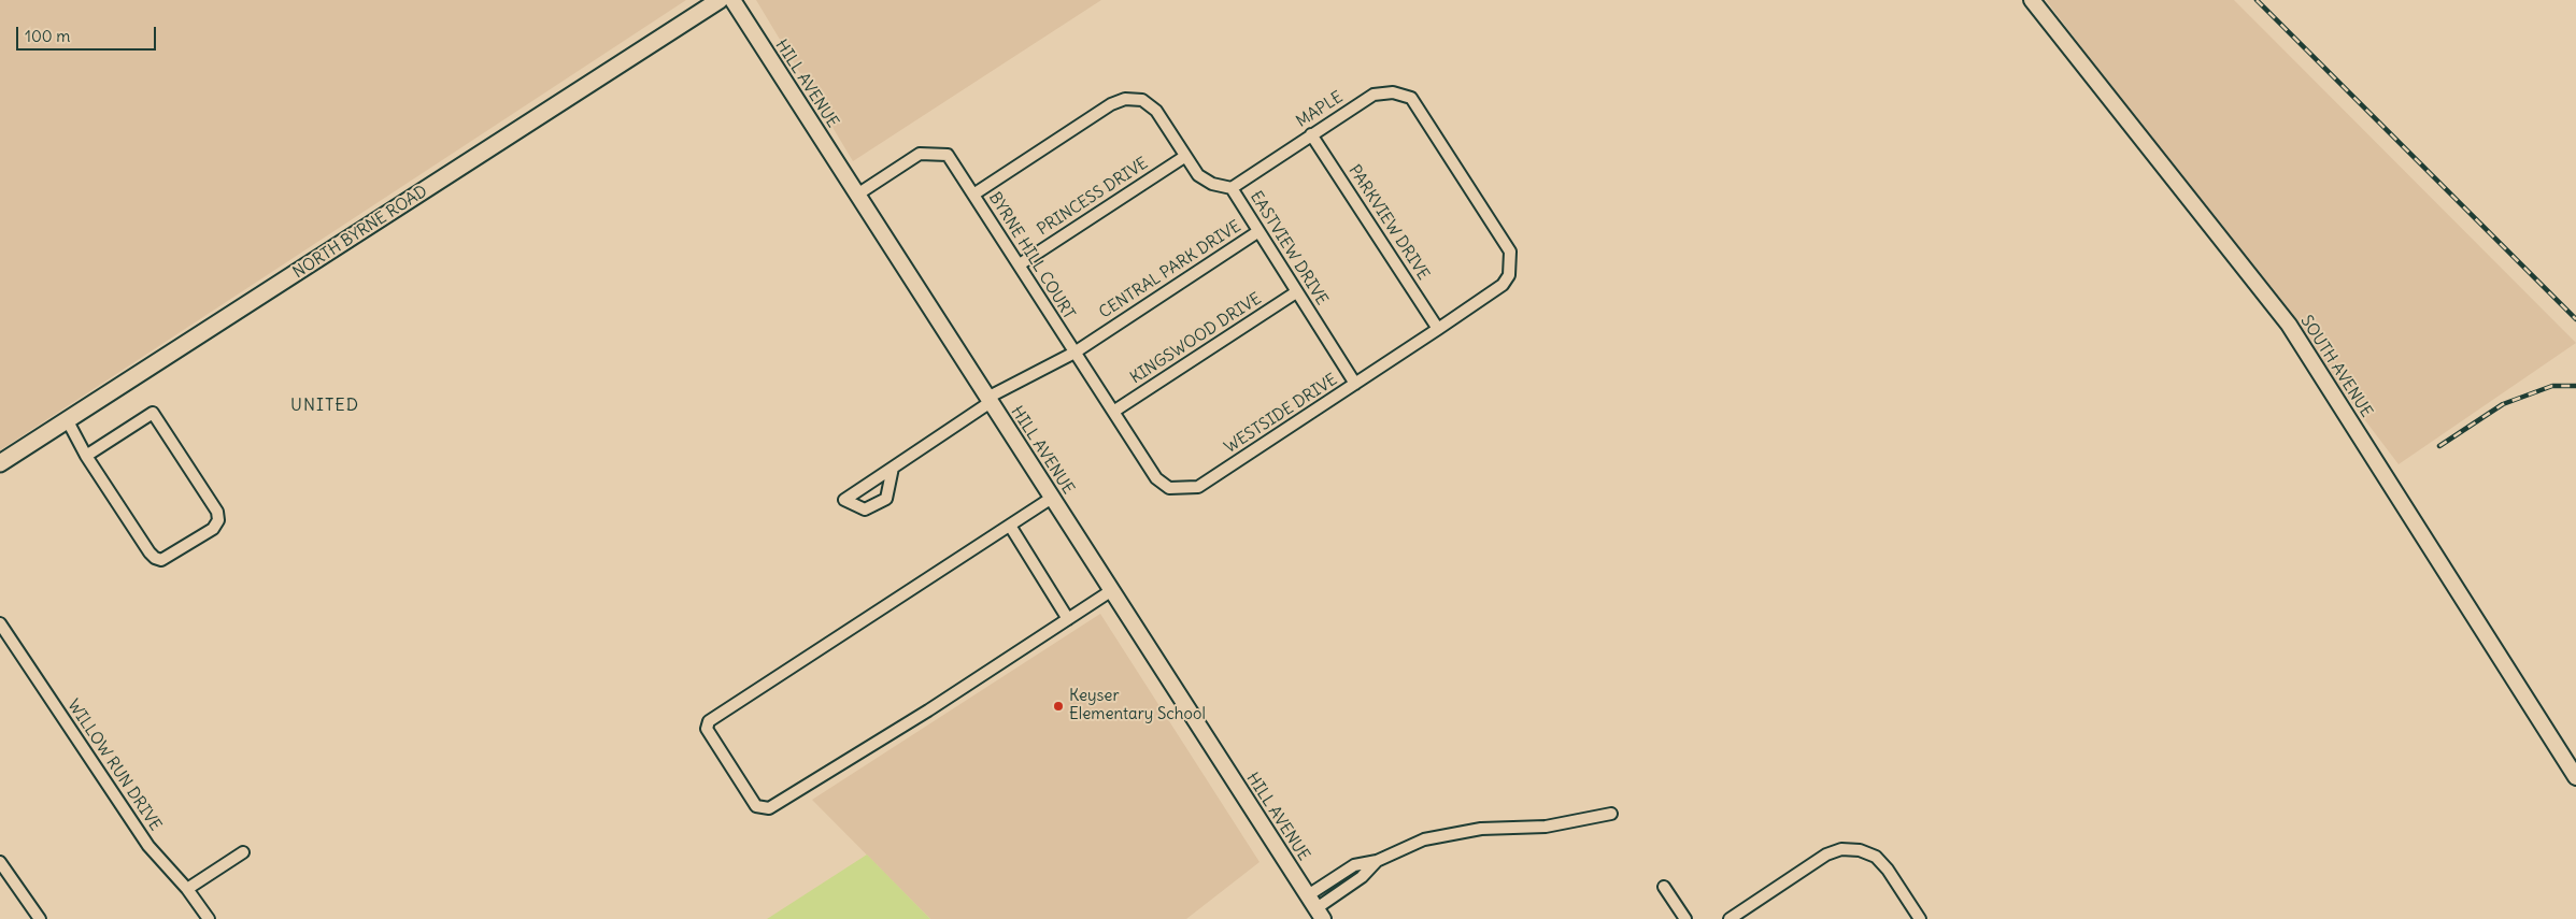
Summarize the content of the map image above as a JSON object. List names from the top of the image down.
{
  "streets": {
    "main road": ["HILL AVENUE", "NORTH BYRNE ROAD", "SOUTH AVENUE"],
    "street": [
      "MAPLE",
      "PRINCESS DRIVE",
      "PARKVIEW DRIVE",
      "EASTVIEW DRIVE",
      "BYRNE HILL COURT",
      "CENTRAL PARK DRIVE",
      "KINGSWOOD DRIVE",
      "WESTSIDE DRIVE",
      "WILLOW RUN DRIVE"
    ]
  },
  "crossings": [
    ["HILL AVENUE", "BYRNE HILL COURT"],
    ["HILL AVENUE", "CENTRAL PARK DRIVE"],
    ["MAPLE", "PARKVIEW DRIVE"],
    ["MAPLE", "EASTVIEW DRIVE"],
    ["MAPLE", "WESTSIDE DRIVE"],
    ["PRINCESS DRIVE", "EASTVIEW DRIVE"],
    ["PRINCESS DRIVE", "BYRNE HILL COURT"],
    ["PARKVIEW DRIVE", "WESTSIDE DRIVE"],
    ["EASTVIEW DRIVE", "BYRNE HILL COURT"],
    ["EASTVIEW DRIVE", "CENTRAL PARK DRIVE"],
    ["EASTVIEW DRIVE", "KINGSWOOD DRIVE"],
    ["EASTVIEW DRIVE", "WESTSIDE DRIVE"],
    ["BYRNE HILL COURT", "CENTRAL PARK DRIVE"],
    ["BYRNE HILL COURT", "KINGSWOOD DRIVE"],
    ["BYRNE HILL COURT", "WESTSIDE DRIVE"]
  ],
  "districts": ["UNITED"],
  "places": ["Keyser Elementary School"],
  "scale_bar": "100 m"
}
